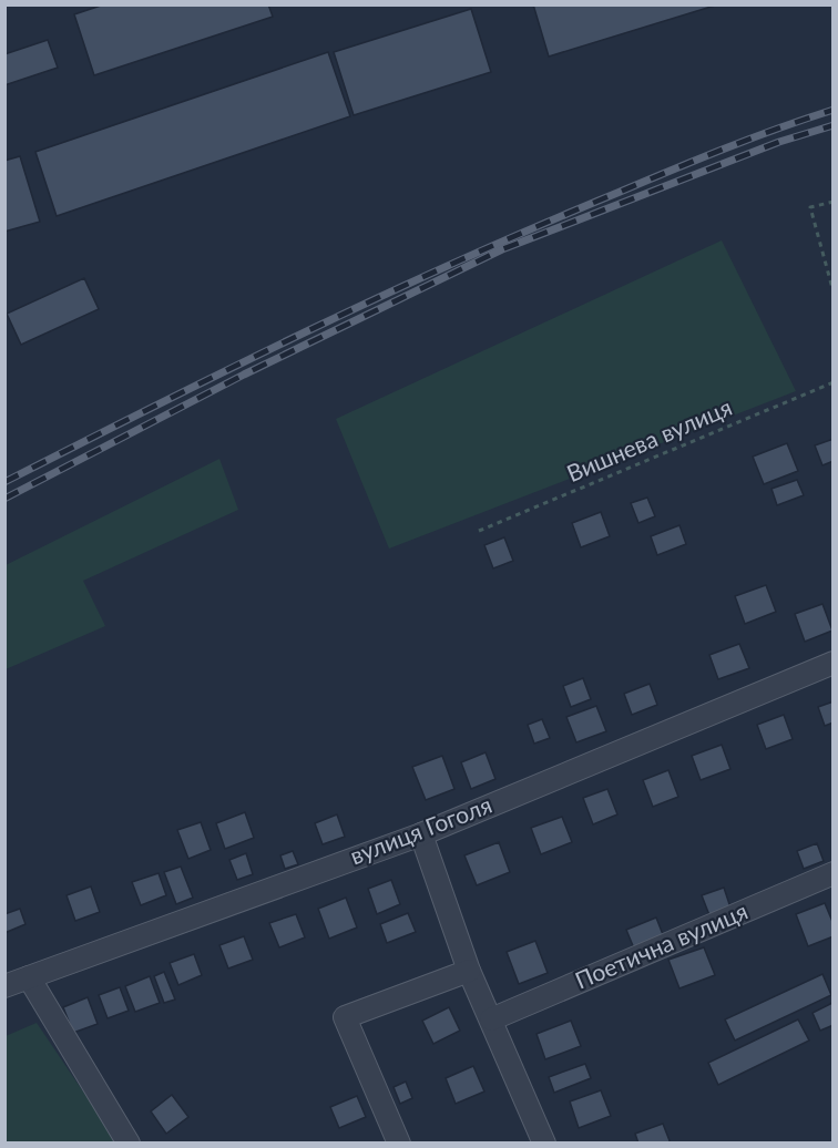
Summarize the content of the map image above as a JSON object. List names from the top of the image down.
{
  "streets": {
    "street": ["вулиця Гоголя", "Поетична вулиця"],
    "path": ["Вишнева вулиця"]
  }
}
